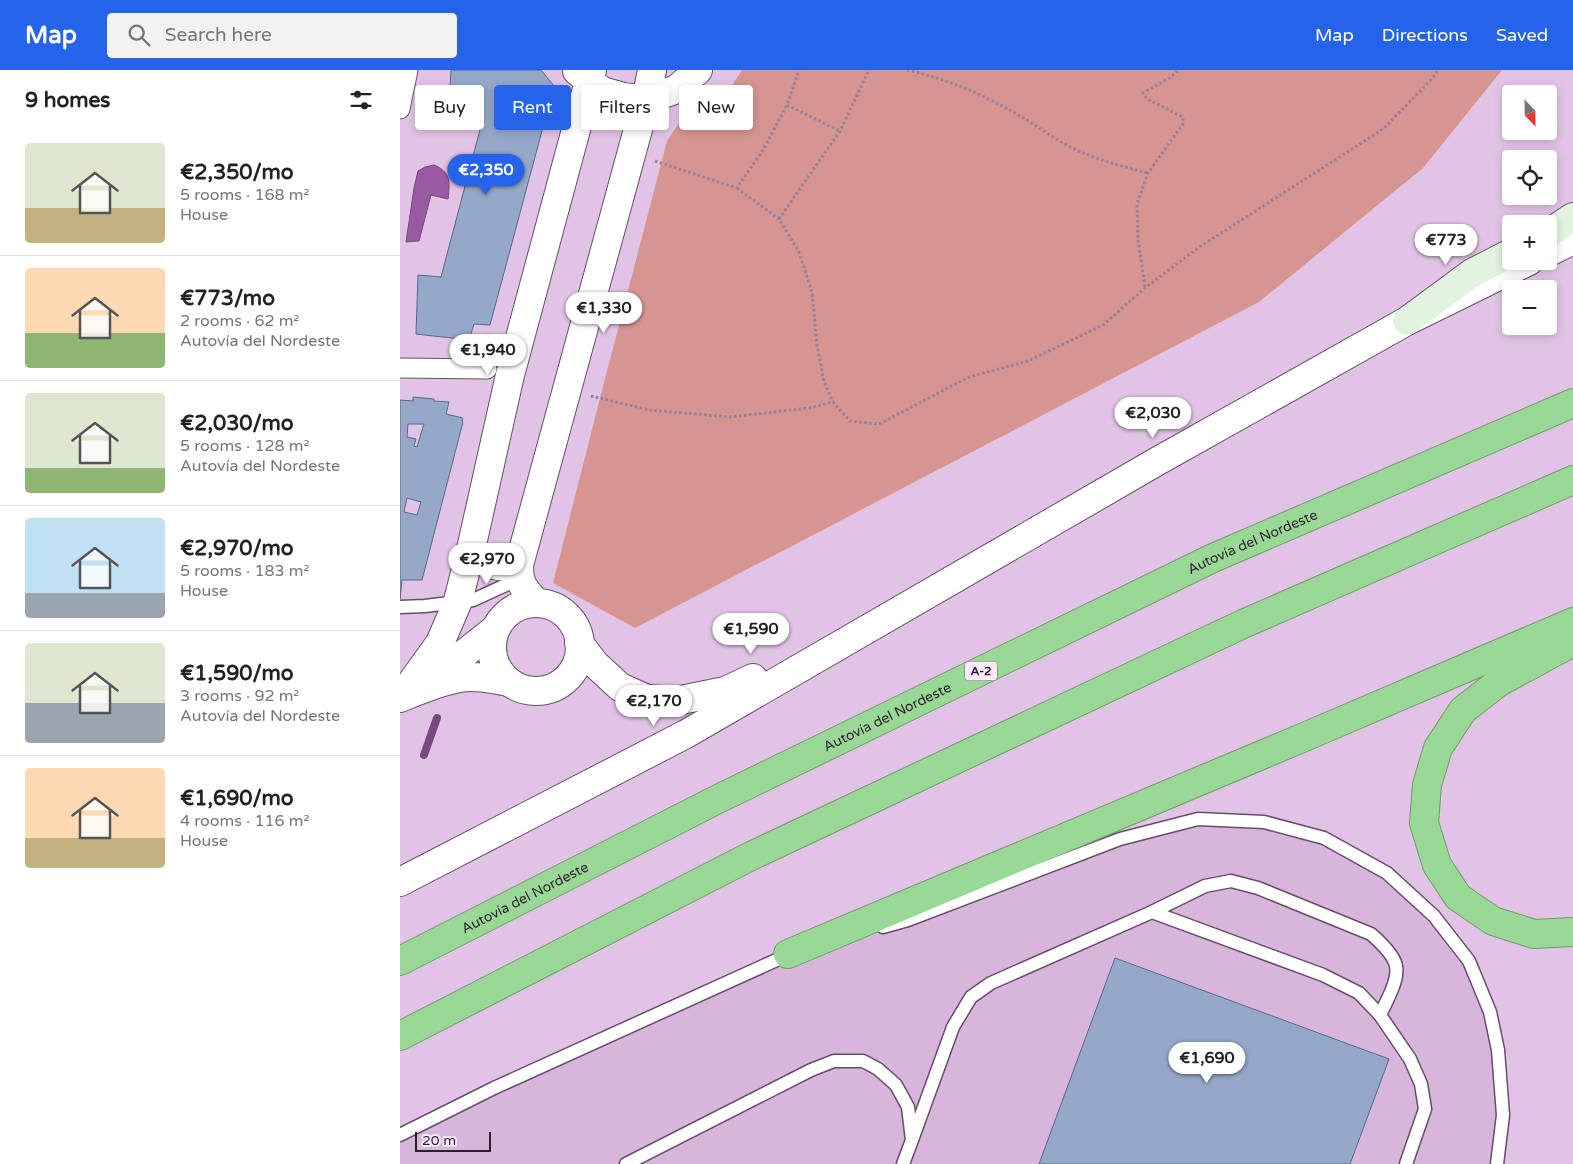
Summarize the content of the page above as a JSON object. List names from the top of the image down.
{
  "streets": {
    "highway": ["Autovía del Nordeste", "A-2"]
  },
  "scale_bar": "20 m",
  "north": "bottom",
  "page": {
    "header": "Map",
    "search": "Search here",
    "nav": ["Map", "Directions", "Saved"],
    "heading": "9 homes",
    "map_buttons": ["+", "−"],
    "chip": [
      "Buy",
      "Rent",
      "Filters",
      "New"
    ],
    "list": [
      {
        "name": "€2,350/mo",
        "note": "5 rooms · 168 m² · House"
      },
      {
        "name": "€773/mo",
        "note": "2 rooms · 62 m² · Autovía del Nordeste"
      },
      {
        "name": "€2,030/mo",
        "note": "5 rooms · 128 m² · Autovía del Nordeste"
      },
      {
        "name": "€2,970/mo",
        "note": "5 rooms · 183 m² · House"
      },
      {
        "name": "€1,590/mo",
        "note": "3 rooms · 92 m² · Autovía del Nordeste"
      },
      {
        "name": "€1,690/mo",
        "note": "4 rooms · 116 m² · House"
      }
    ],
    "price": [
      "€2,350",
      "€773",
      "€1,330",
      "€1,940",
      "€2,030",
      "€2,970",
      "€1,590",
      "€2,170",
      "€1,690"
    ],
    "scale": "20 m"
  }
}
